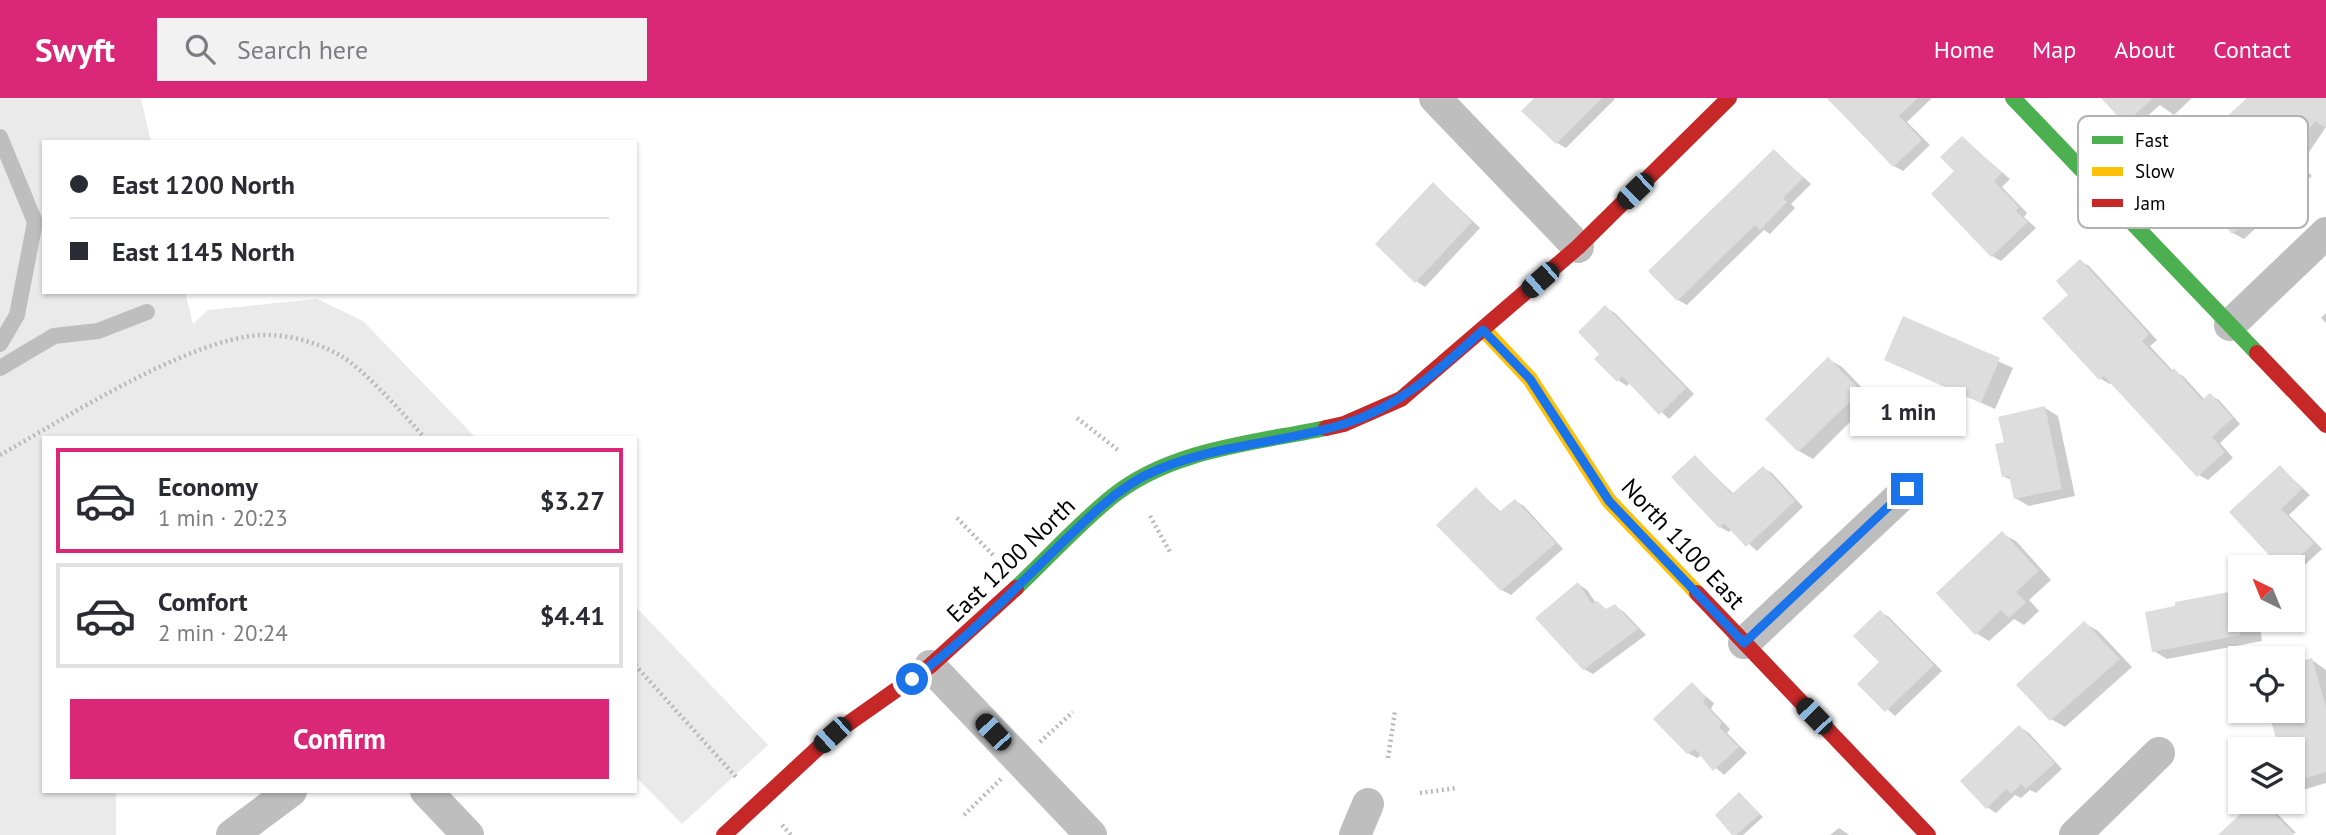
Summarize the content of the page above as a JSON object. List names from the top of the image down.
{
  "streets": {
    "street": ["North 1100 East", "East 1200 North"]
  },
  "crossings": [
    ["North 1100 East", "East 1200 North"]
  ],
  "legend": ["Fast", "Slow", "Jam"],
  "north": "top left",
  "page": {
    "header": "Swyft",
    "search": "Search here",
    "nav": [
      "Home",
      "Map",
      "About",
      "Contact"
    ],
    "banner": ["East 1200 North", "East 1145 North"],
    "bubble": "1 min",
    "list": [
      {
        "name": "Economy",
        "note": "1 min · 20:23",
        "value": "$3.27"
      },
      {
        "name": "Comfort",
        "note": "2 min · 20:24",
        "value": "$4.41"
      }
    ],
    "buttons": "Confirm"
  }
}
